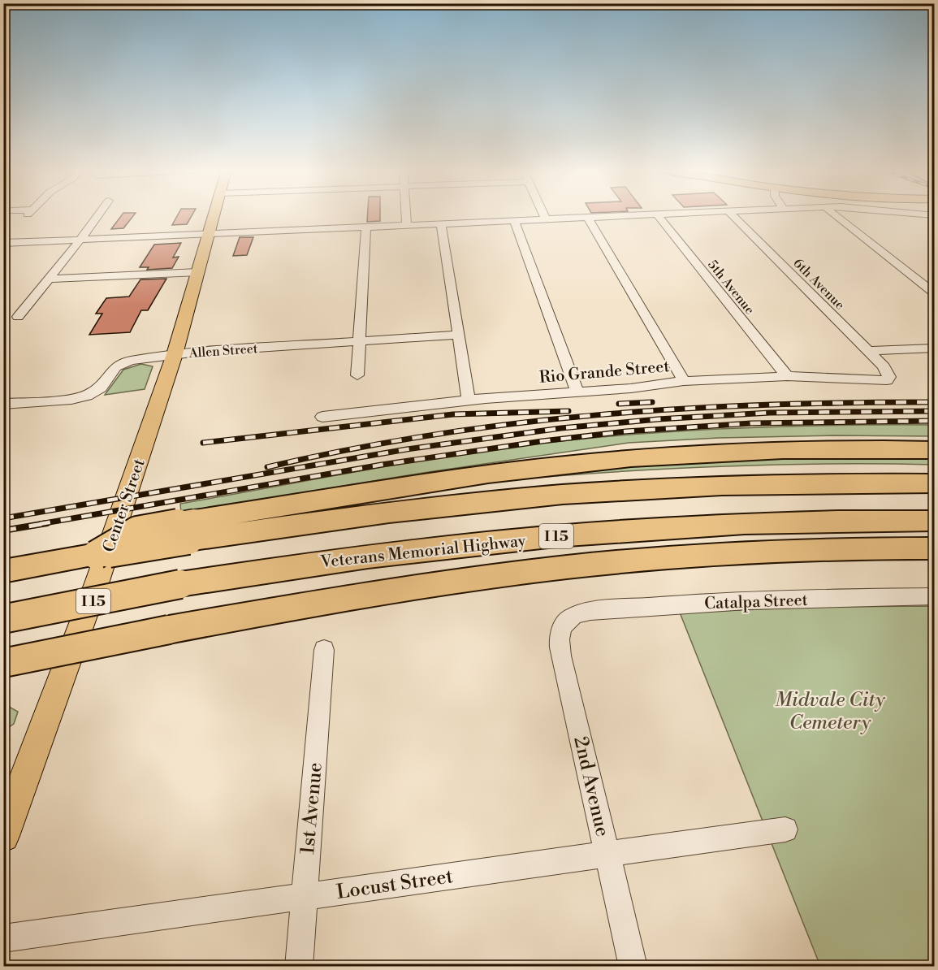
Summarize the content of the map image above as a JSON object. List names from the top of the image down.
{
  "streets": {
    "highway": ["I 15", "Veterans Memorial Highway"],
    "main road": ["Center Street"],
    "street": [
      "6th Avenue",
      "5th Avenue",
      "Allen Street",
      "Rio Grande Street",
      "Catalpa Street",
      "2nd Avenue",
      "1st Avenue",
      "Locust Street"
    ]
  },
  "crossings": [
    ["6th Avenue", "Rio Grande Street"],
    ["5th Avenue", "Rio Grande Street"],
    ["Allen Street", "Center Street"],
    ["Catalpa Street", "2nd Avenue"],
    ["2nd Avenue", "Locust Street"],
    ["1st Avenue", "Locust Street"]
  ],
  "parks": ["Midvale City Cemetery"]
}
